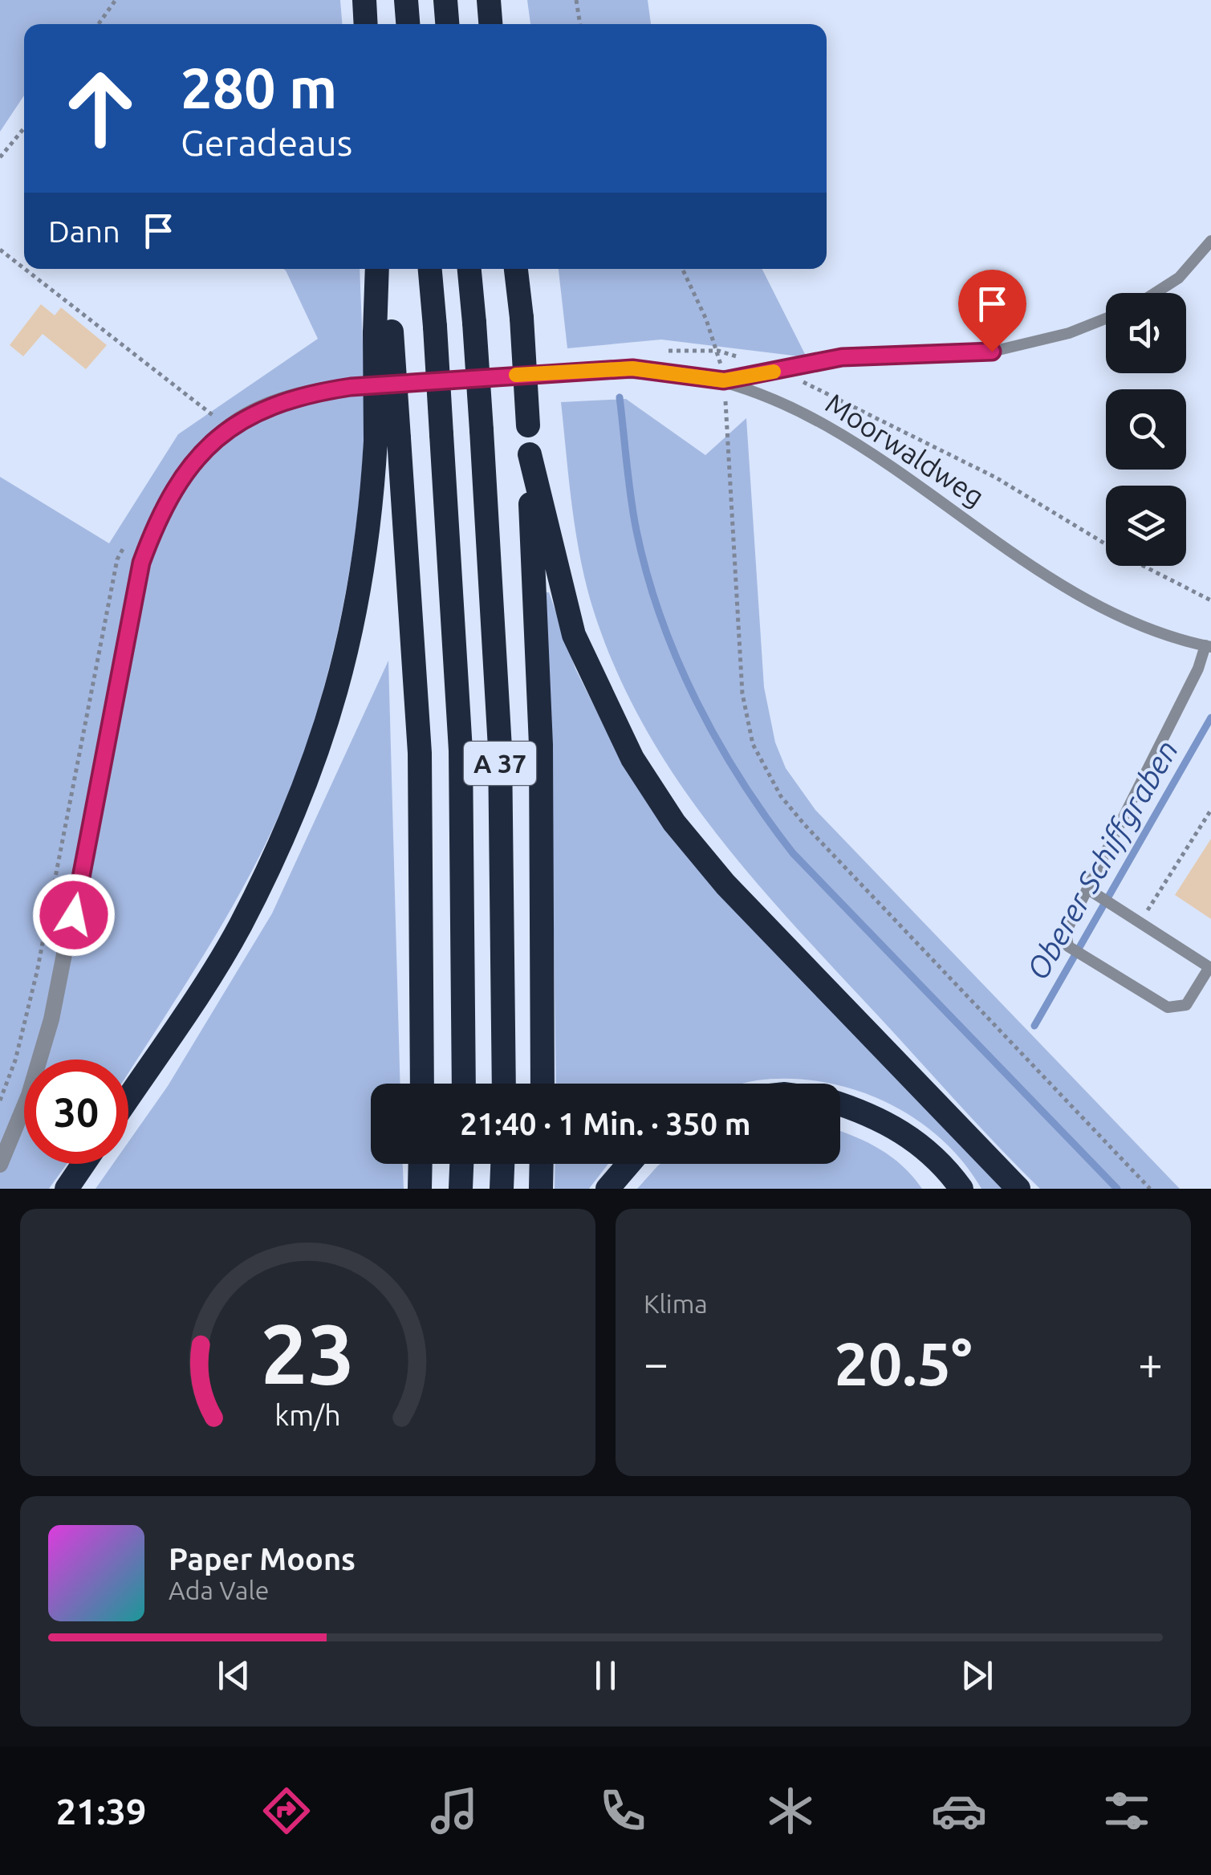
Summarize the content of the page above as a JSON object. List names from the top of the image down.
{
  "streets": {
    "highway": ["A 37"],
    "street": ["Moorwaldweg"]
  },
  "water": ["Oberer Schiffgraben"],
  "page": {
    "turn": ["280 m", "Geradeaus"],
    "then": "Dann",
    "limit": "30",
    "trip": "21:40 · 1 Min. · 350 m",
    "tile": "Klima",
    "heat": ["−", "20.5°", "+"],
    "song": ["Paper Moons", "Ada Vale"],
    "tabs": "21:39",
    "gauge": ["23", "km/h"]
  }
}
